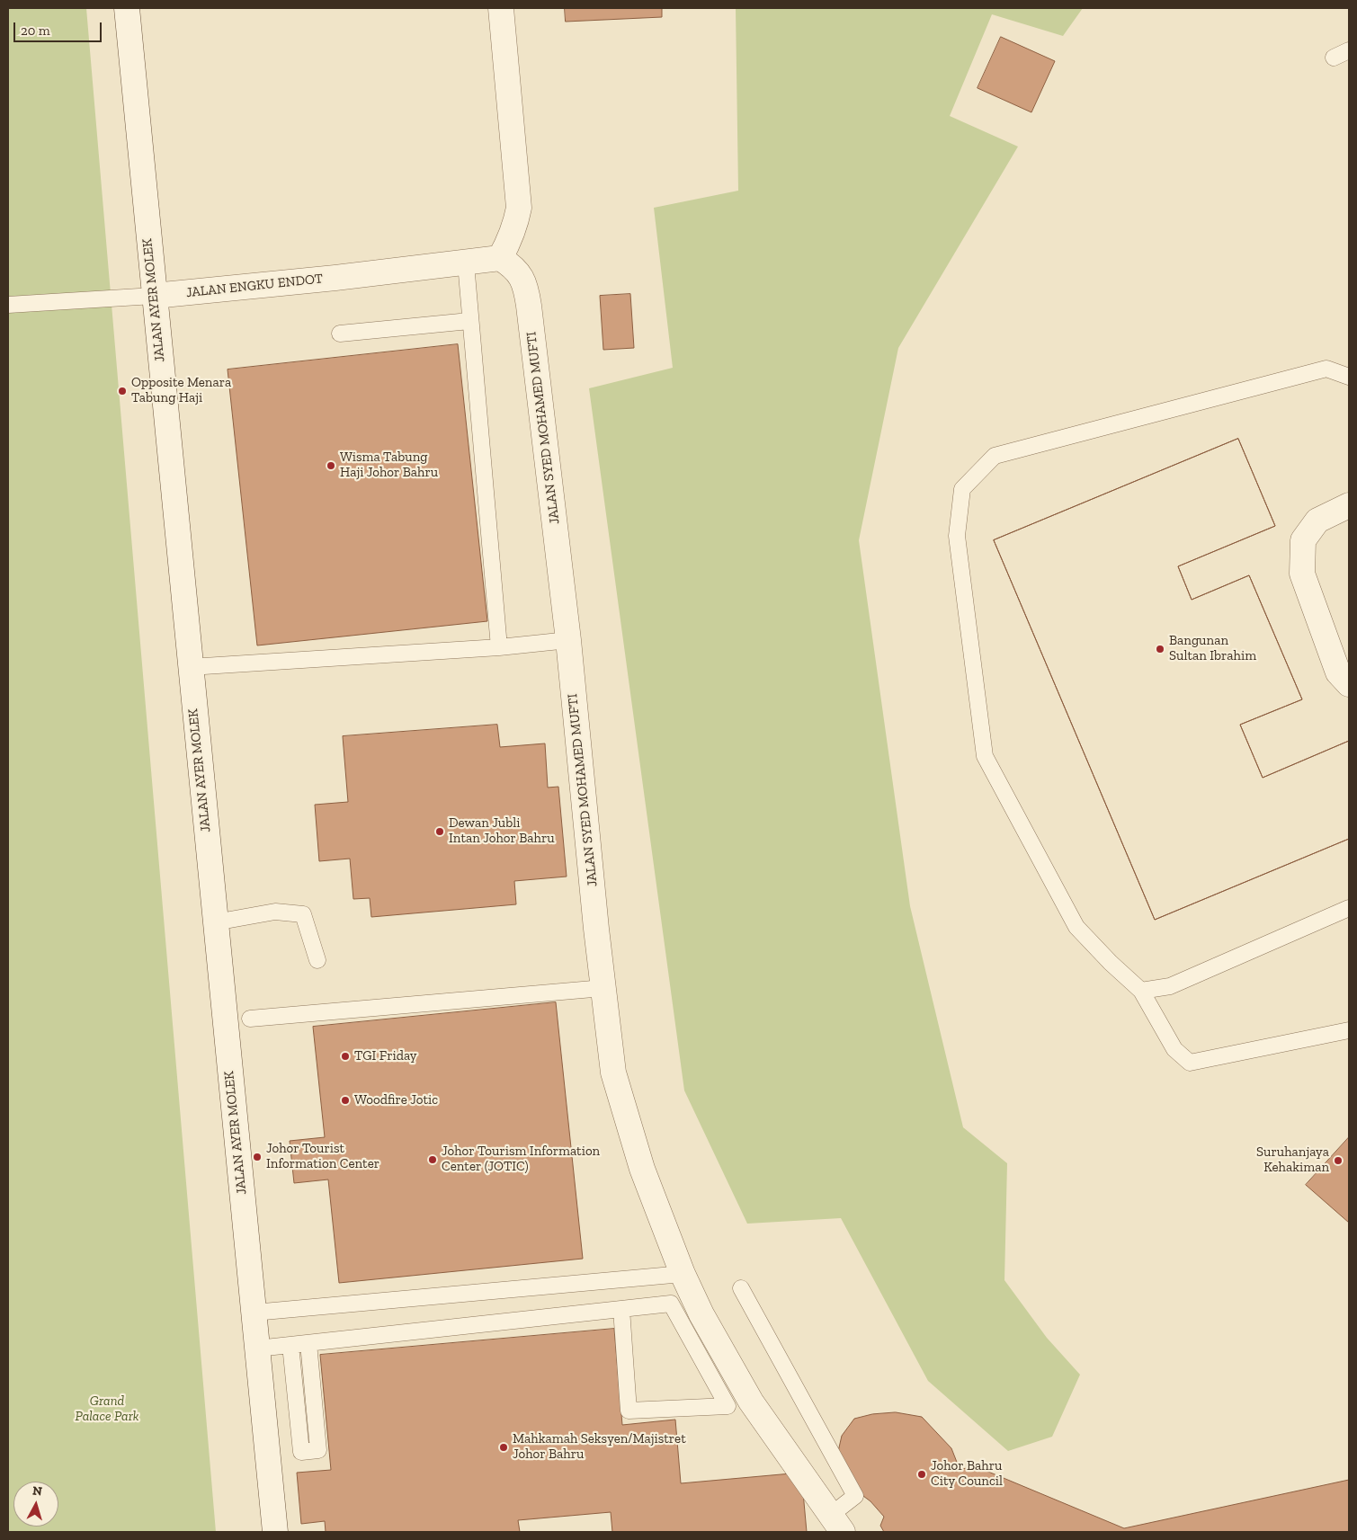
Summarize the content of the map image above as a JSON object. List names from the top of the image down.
{
  "streets": {
    "street": ["JALAN ENGKU ENDOT", "JALAN AYER MOLEK", "JALAN SYED MOHAMED MUFTI"]
  },
  "crossings": [
    ["JALAN ENGKU ENDOT", "JALAN AYER MOLEK"],
    ["JALAN ENGKU ENDOT", "JALAN SYED MOHAMED MUFTI"]
  ],
  "parks": ["Grand Palace Park"],
  "places": [
    "Opposite Menara Tabung Haji",
    "Wisma Tabung Haji Johor Bahru",
    "Bangunan Sultan Ibrahim",
    "Dewan Jubli Intan Johor Bahru",
    "TGI Friday",
    "Woodfire Jotic",
    "Johor Tourist Information Center",
    "Johor Tourism Information Center (JOTIC)",
    "Suruhanjaya Kehakiman",
    "Mahkamah Seksyen/Majistret Johor Bahru",
    "Johor Bahru City Council"
  ],
  "scale_bar": "20 m",
  "north": "top"
}
